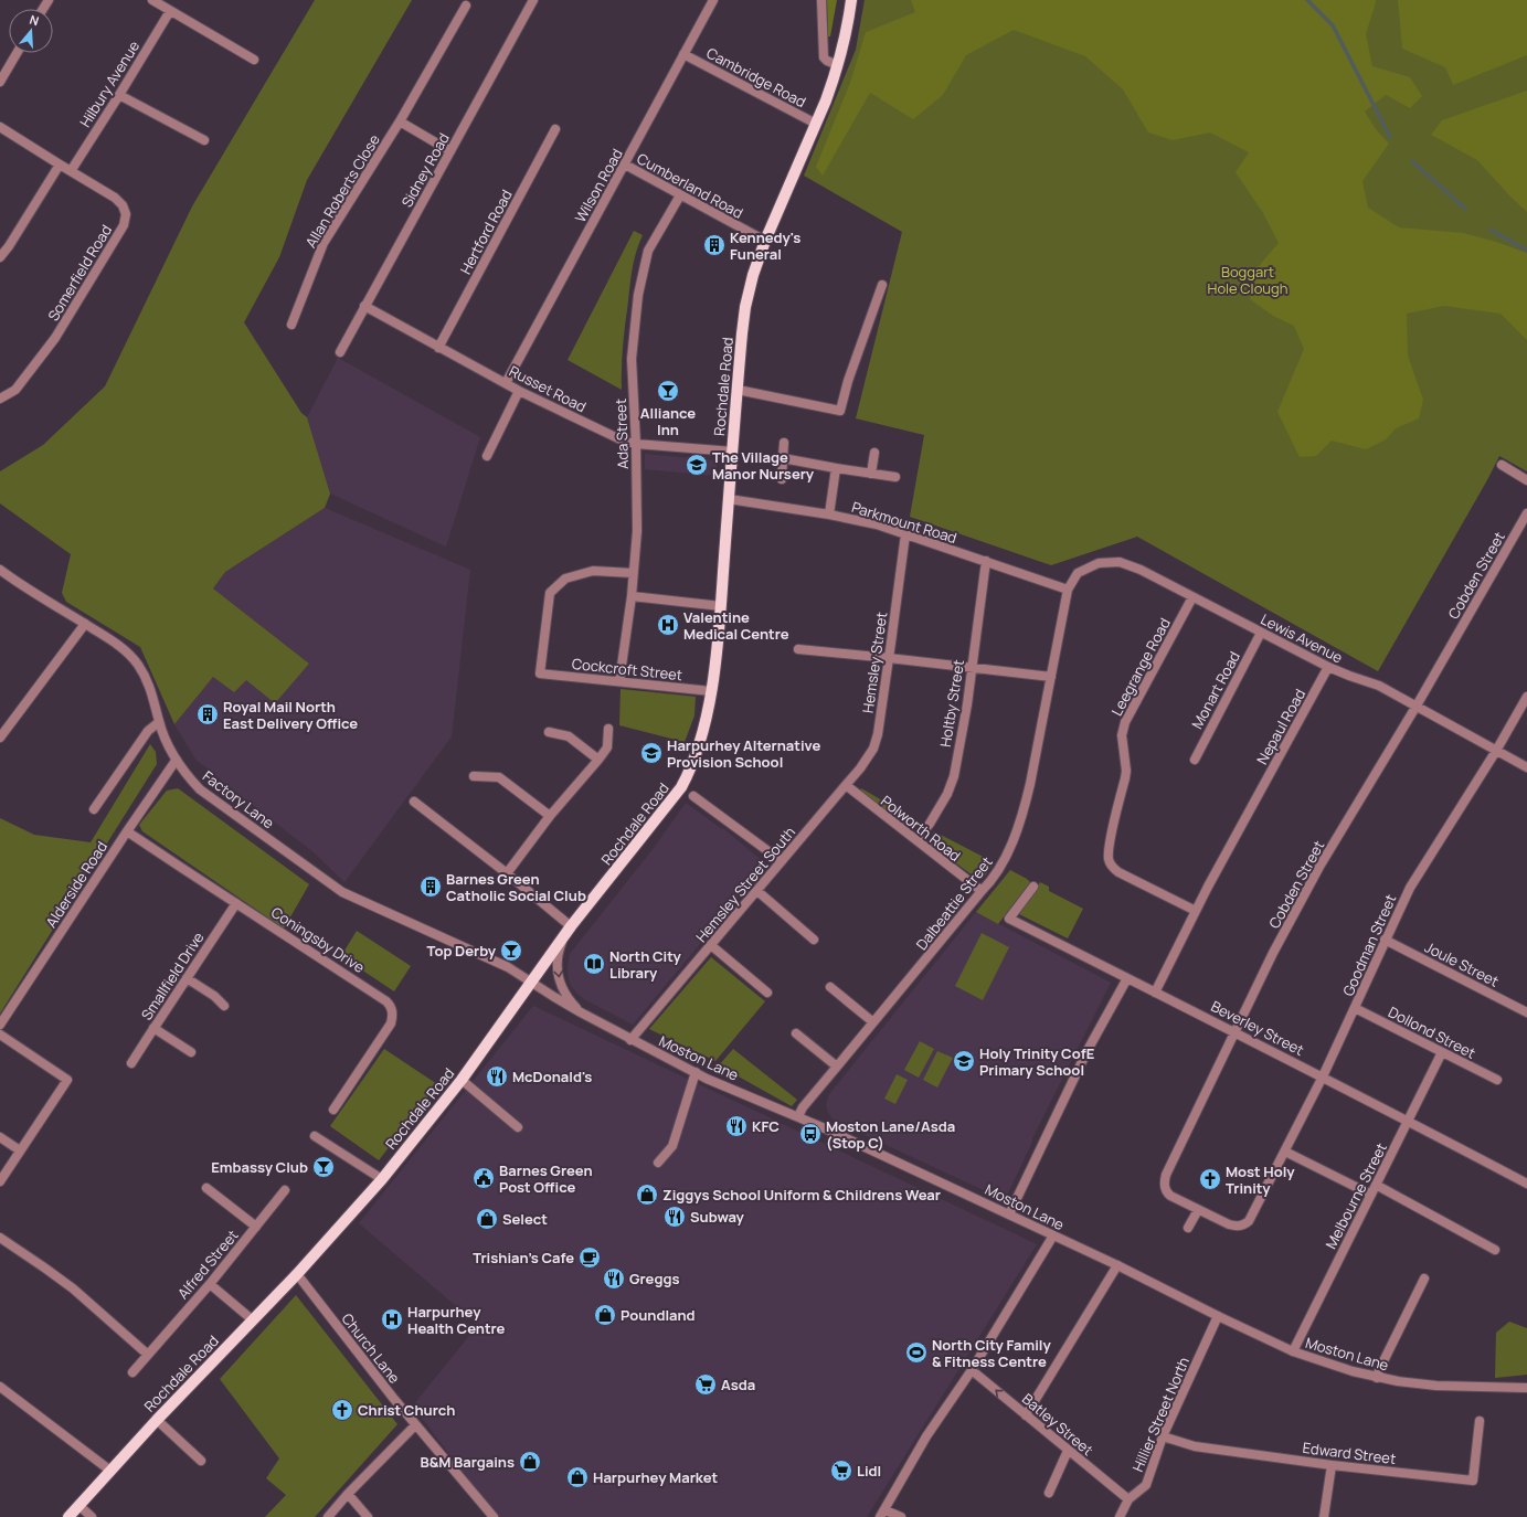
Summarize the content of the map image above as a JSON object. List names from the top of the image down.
{
  "streets": {
    "main road": ["Rochdale Road"],
    "street": [
      "Cambridge Road",
      "Hilbury Avenue",
      "Sidney Road",
      "Wilson Road",
      "Cumberland Road",
      "Allan Roberts Close",
      "Hertford Road",
      "Somerfield Road",
      "Russet Road",
      "Ada Street",
      "Parkmount Road",
      "Cobden Street",
      "Lewis Avenue",
      "Hemsley Street",
      "Leegrange Road",
      "Cockcroft Street",
      "Monart Road",
      "Holtby Street",
      "Nepaul Road",
      "Factory Lane",
      "Polworth Road",
      "Alderside Road",
      "Hemsley Street South",
      "Dalbeattie Street",
      "Coningsby Drive",
      "Goodman Street",
      "Joule Street",
      "Smallfield Drive",
      "Beverley Street",
      "Dollond Street",
      "Moston Lane",
      "Melbourne Street",
      "Alfred Street",
      "Church Lane",
      "Hillier Street North",
      "Batley Street",
      "Edward Street"
    ]
  },
  "crossings": [
    ["Cambridge Road", "Wilson Road"],
    ["Cambridge Road", "Rochdale Road"],
    ["Hilbury Avenue", "Somerfield Road"],
    ["Sidney Road", "Russet Road"],
    ["Wilson Road", "Cumberland Road"],
    ["Wilson Road", "Russet Road"],
    ["Cumberland Road", "Rochdale Road"],
    ["Cumberland Road", "Ada Street"],
    ["Hertford Road", "Russet Road"],
    ["Rochdale Road", "Russet Road"],
    ["Rochdale Road", "Parkmount Road"],
    ["Rochdale Road", "Cockcroft Street"],
    ["Rochdale Road", "Factory Lane"],
    ["Rochdale Road", "Moston Lane"],
    ["Rochdale Road", "Church Lane"],
    ["Russet Road", "Ada Street"],
    ["Ada Street", "Cockcroft Street"],
    ["Parkmount Road", "Lewis Avenue"],
    ["Parkmount Road", "Hemsley Street"],
    ["Parkmount Road", "Holtby Street"],
    ["Parkmount Road", "Dalbeattie Street"],
    ["Cobden Street", "Lewis Avenue"],
    ["Cobden Street", "Goodman Street"],
    ["Cobden Street", "Beverley Street"],
    ["Lewis Avenue", "Leegrange Road"],
    ["Lewis Avenue", "Monart Road"],
    ["Lewis Avenue", "Nepaul Road"],
    ["Lewis Avenue", "Dalbeattie Street"],
    ["Lewis Avenue", "Goodman Street"],
    ["Hemsley Street", "Polworth Road"],
    ["Hemsley Street", "Hemsley Street South"],
    ["Leegrange Road", "Nepaul Road"],
    ["Holtby Street", "Polworth Road"],
    ["Nepaul Road", "Beverley Street"],
    ["Factory Lane", "Alderside Road"],
    ["Factory Lane", "Moston Lane"],
    ["Polworth Road", "Hemsley Street South"],
    ["Polworth Road", "Dalbeattie Street"],
    ["Alderside Road", "Coningsby Drive"],
    ["Hemsley Street South", "Moston Lane"],
    ["Dalbeattie Street", "Moston Lane"],
    ["Coningsby Drive", "Smallfield Drive"],
    ["Goodman Street", "Joule Street"],
    ["Goodman Street", "Beverley Street"],
    ["Goodman Street", "Dollond Street"],
    ["Beverley Street", "Melbourne Street"],
    ["Dollond Street", "Melbourne Street"],
    ["Moston Lane", "Melbourne Street"],
    ["Moston Lane", "Hillier Street North"],
    ["Hillier Street North", "Batley Street"],
    ["Hillier Street North", "Edward Street"]
  ],
  "parks": ["Boggart Hole Clough"],
  "places": {
    "building": ["Kennedy's Funeral", "Royal Mail North East Delivery Office", "Barnes Green Catholic Social Club"],
    "bar": ["Alliance Inn", "Top Derby", "Embassy Club"],
    "school or university": ["The Village Manor Nursery", "Harpurhey Alternative Provision School", "Holy Trinity CofE Primary School"],
    "hospital": ["Valentine Medical Centre", "Harpurhey Health Centre"],
    "library": ["North City Library"],
    "restaurant": [
      "McDonald's",
      "KFC",
      "Subway",
      "Greggs"
    ],
    "bus stop": ["Moston Lane/Asda (Stop C)"],
    "public building": ["Barnes Green Post Office"],
    "church": ["Most Holy Trinity", "Christ Church"],
    "shop": [
      "Ziggys School Uniform & Childrens Wear",
      "Select",
      "Poundland",
      "B&M Bargains",
      "Harpurhey Market"
    ],
    "cafe": ["Trishian's Cafe"],
    "sports": ["North City Family & Fitness Centre"],
    "supermarket": ["Asda", "Lidl"]
  },
  "north": "top"
}
